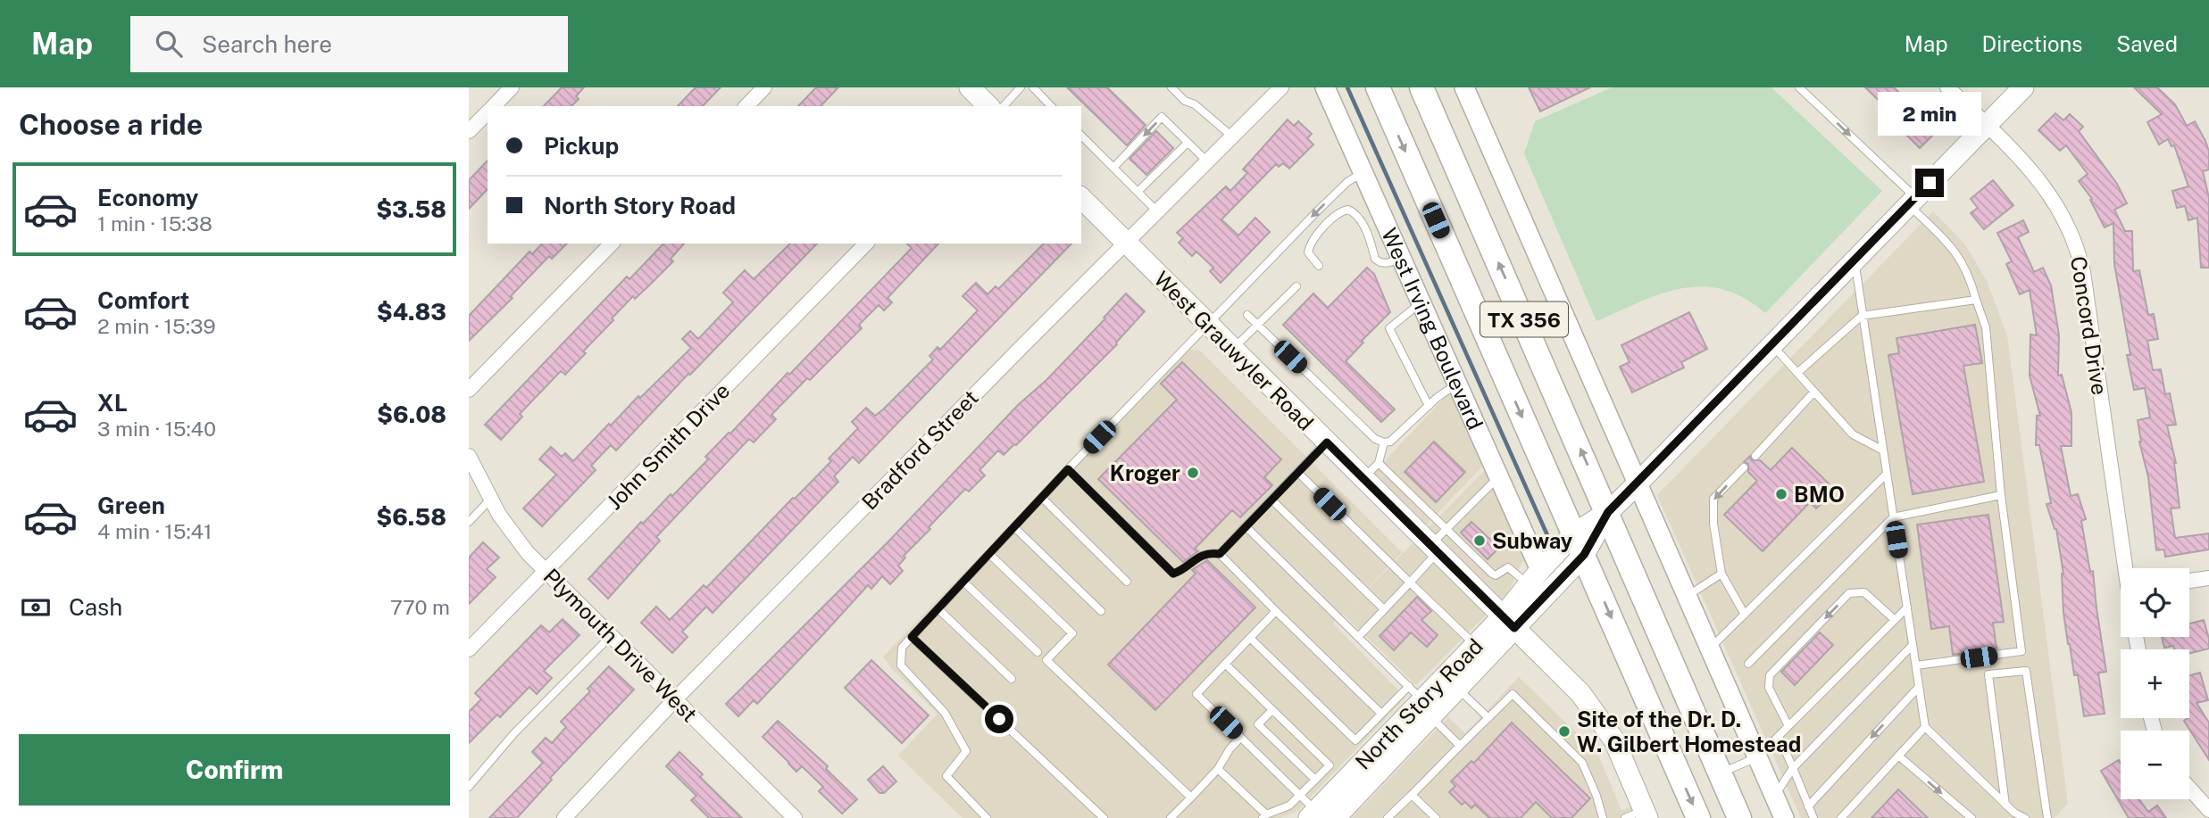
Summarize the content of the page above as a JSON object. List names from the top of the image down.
{
  "streets": {
    "main road": [
      "TX 356",
      "West Irving Boulevard",
      "West Grauwyler Road",
      "North Story Road"
    ],
    "street": [
      "Concord Drive",
      "John Smith Drive",
      "Bradford Street",
      "Plymouth Drive West"
    ]
  },
  "crossings": [
    ["TX 356", "North Story Road"],
    ["Concord Drive", "North Story Road"],
    ["West Irving Boulevard", "North Story Road"],
    ["West Grauwyler Road", "Bradford Street"],
    ["West Grauwyler Road", "North Story Road"],
    ["John Smith Drive", "Plymouth Drive West"],
    ["Bradford Street", "Plymouth Drive West"]
  ],
  "places": [
    "Kroger",
    "BMO",
    "Subway",
    "Site of the Dr. D. W. Gilbert Homestead"
  ],
  "page": {
    "header": "Map",
    "search": "Search here",
    "nav": ["Map", "Directions", "Saved"],
    "heading": "Choose a ride",
    "bubble": "2 min",
    "banner": ["Pickup", "North Story Road"],
    "list": [
      {
        "name": "Economy",
        "note": "1 min · 15:38",
        "value": "$3.58"
      },
      {
        "name": "Comfort",
        "note": "2 min · 15:39",
        "value": "$4.83"
      },
      {
        "name": "XL",
        "note": "3 min · 15:40",
        "value": "$6.08"
      },
      {
        "name": "Green",
        "note": "4 min · 15:41",
        "value": "$6.58"
      }
    ],
    "map_buttons": ["+", "−"],
    "pay": ["Cash", "770 m"],
    "buttons": "Confirm"
  }
}
